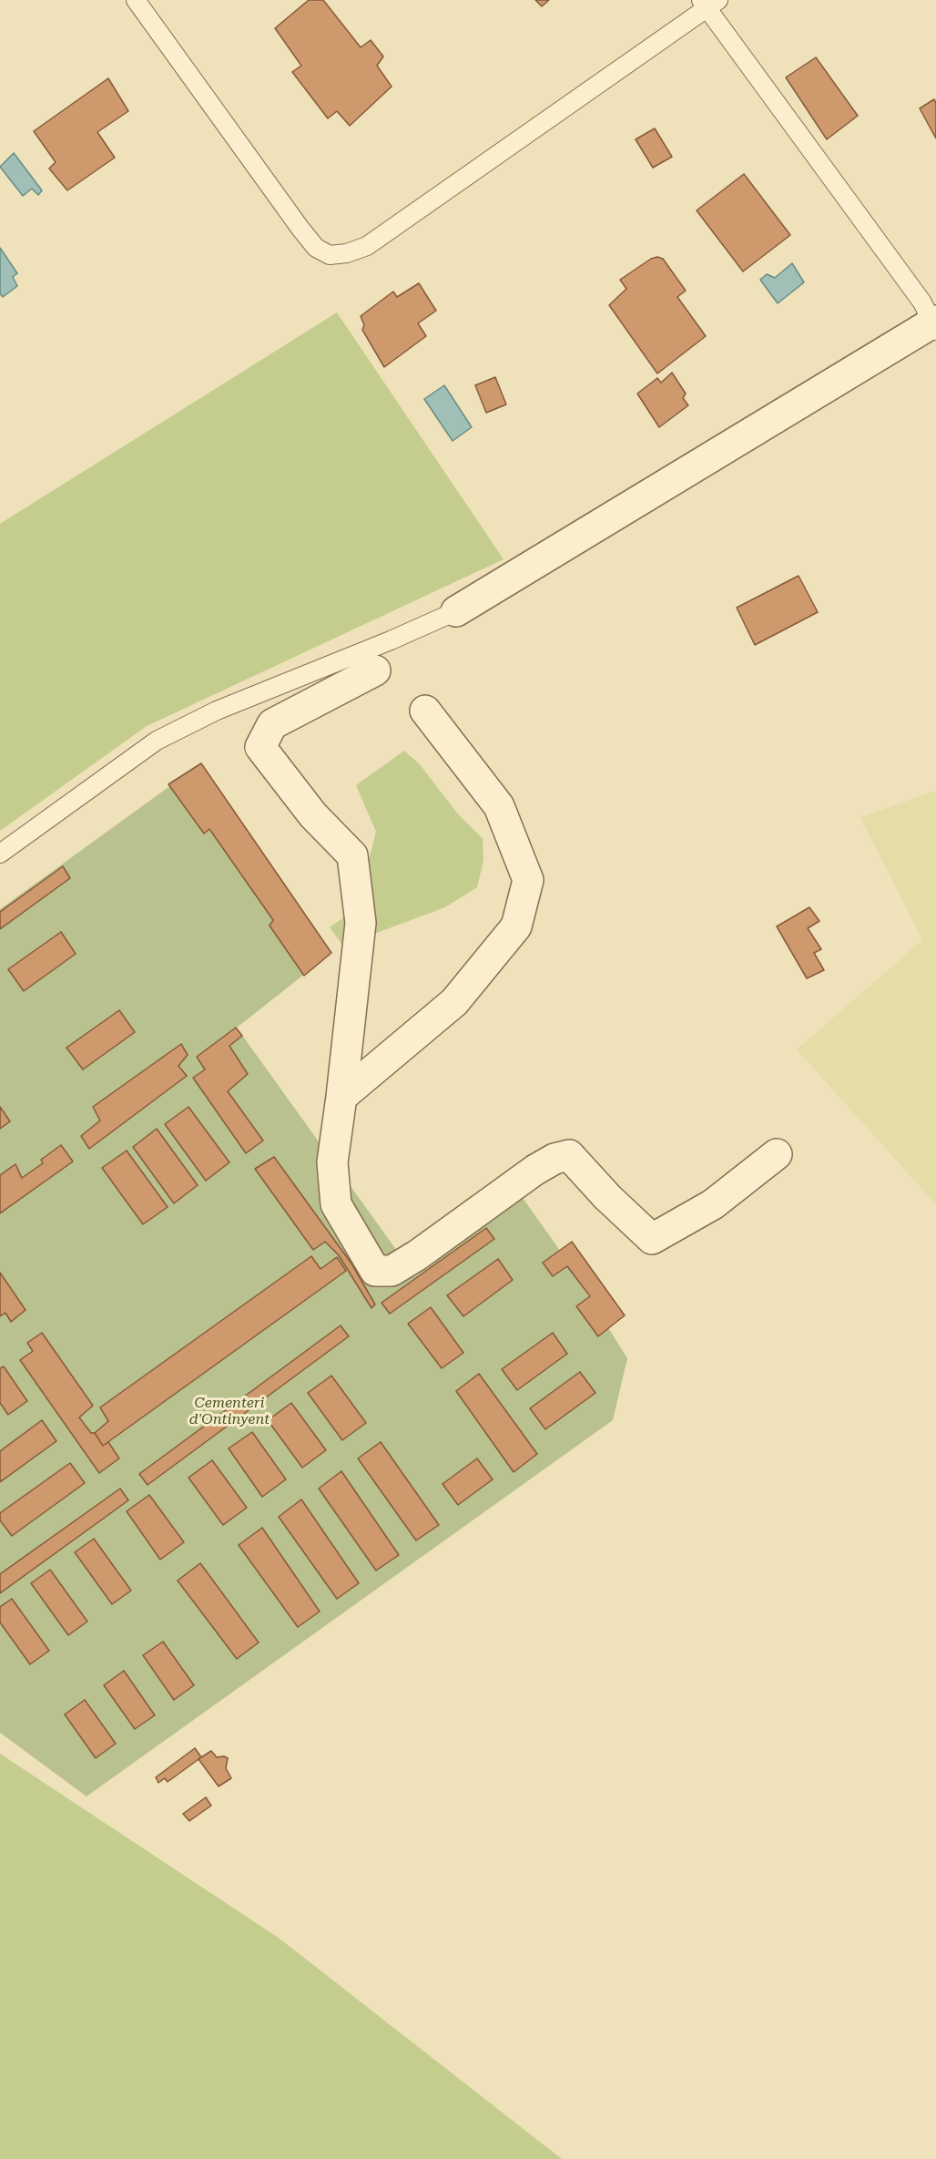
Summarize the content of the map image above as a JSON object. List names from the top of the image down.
{
  "parks": ["Cementeri d'Ontinyent"]
}
